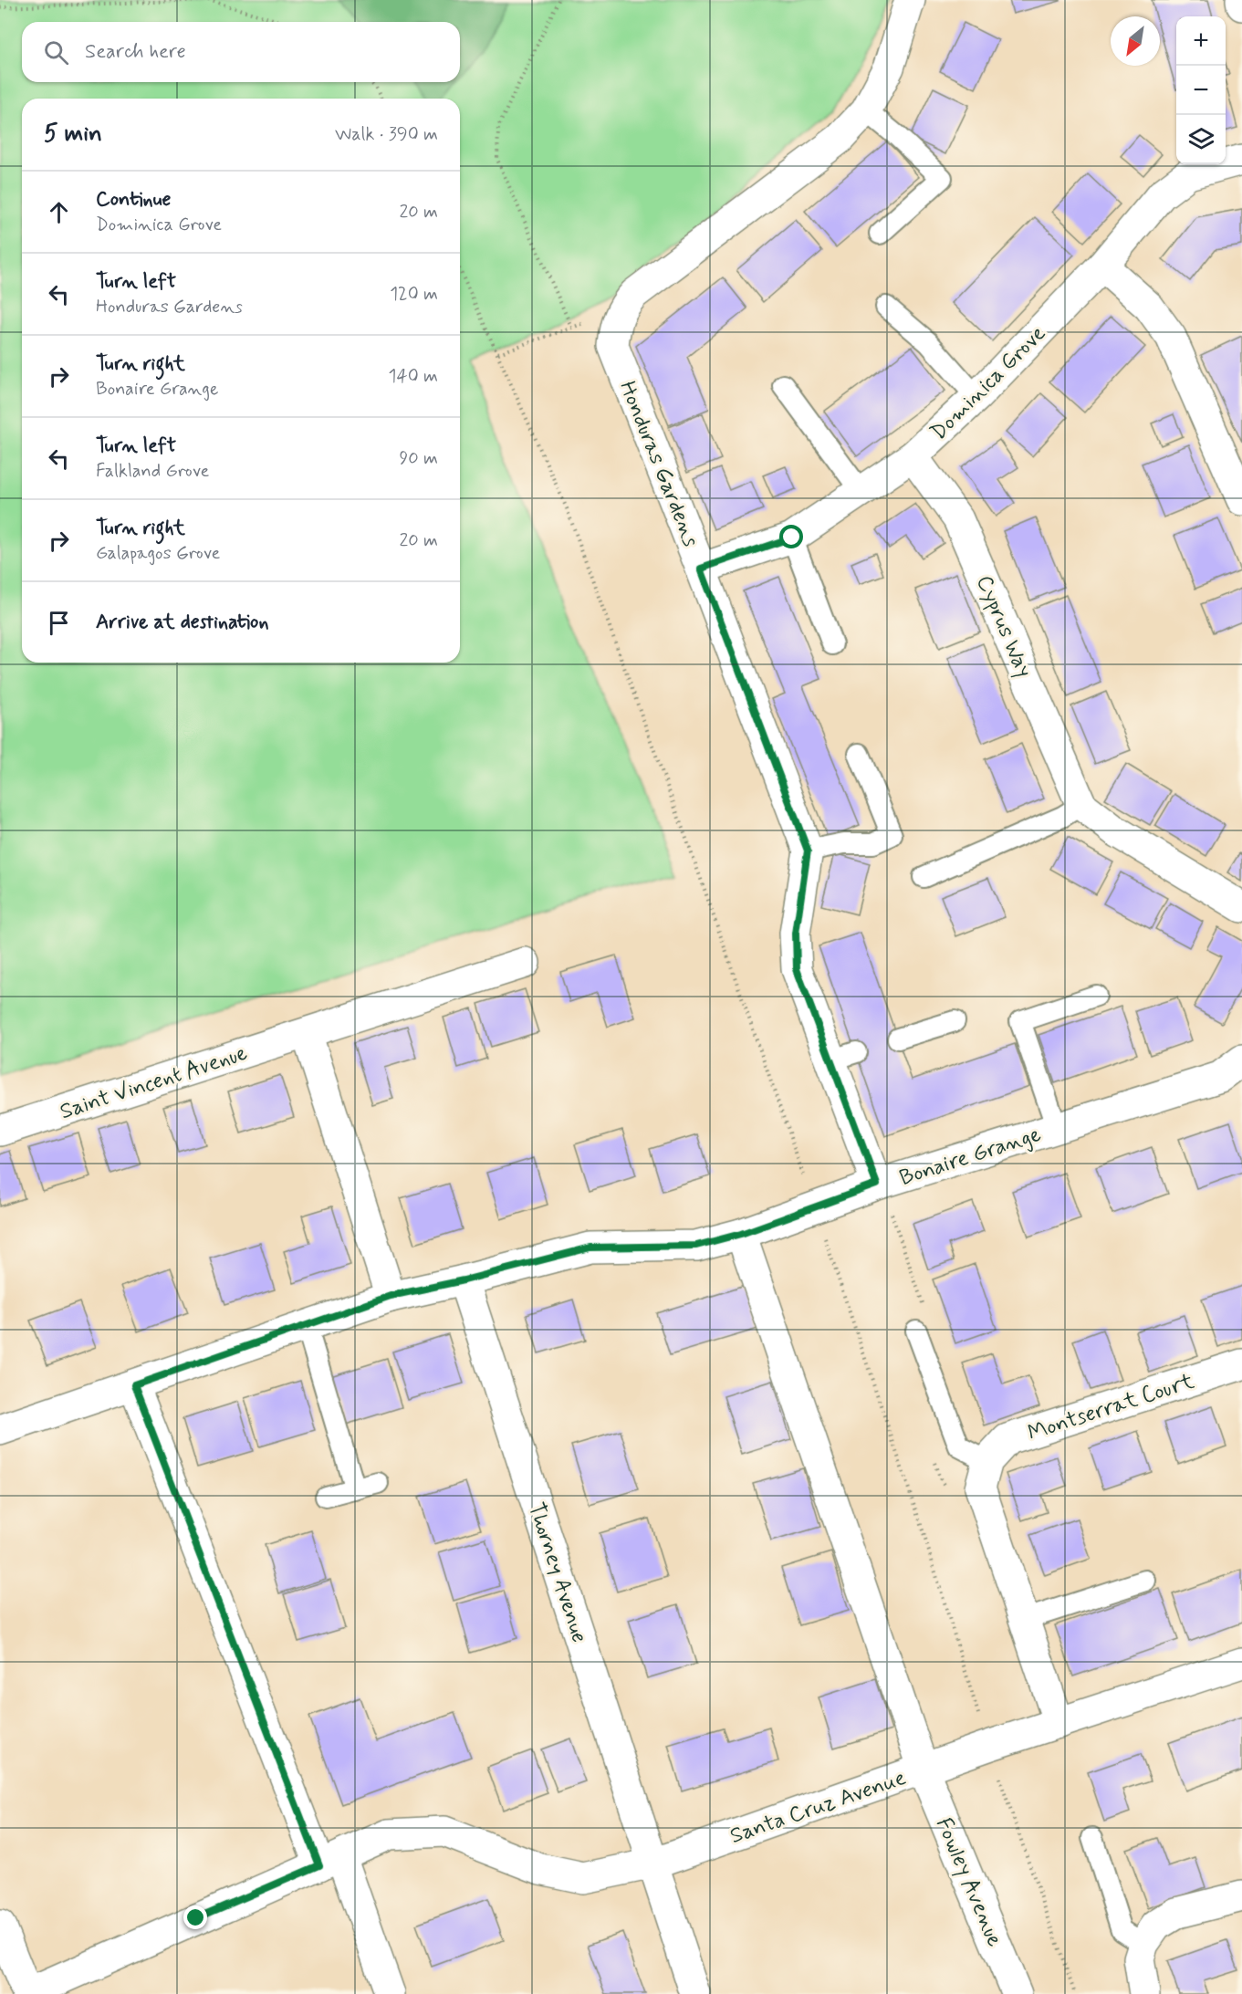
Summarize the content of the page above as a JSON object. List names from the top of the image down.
{
  "streets": {
    "street": [
      "Dominica Grove",
      "Honduras Gardens",
      "Cyprus Way",
      "Saint Vincent Avenue",
      "Bonaire Grange",
      "Montserrat Court",
      "Thorney Avenue",
      "Santa Cruz Avenue",
      "Fowley Avenue"
    ]
  },
  "crossings": [
    ["Dominica Grove", "Honduras Gardens"],
    ["Dominica Grove", "Cyprus Way"],
    ["Honduras Gardens", "Bonaire Grange"],
    ["Bonaire Grange", "Thorney Avenue"],
    ["Bonaire Grange", "Fowley Avenue"],
    ["Montserrat Court", "Santa Cruz Avenue"],
    ["Thorney Avenue", "Santa Cruz Avenue"],
    ["Santa Cruz Avenue", "Fowley Avenue"]
  ],
  "north": "bottom left",
  "page": {
    "map_buttons": ["+", "−"],
    "search": "Search here",
    "heading": ["5 min", "Walk · 390 m"],
    "list": [
      ["Continue", "Dominica Grove", "20 m"],
      ["Turn left", "Honduras Gardens", "120 m"],
      ["Turn right", "Bonaire Grange", "140 m"],
      ["Turn left", "Falkland Grove", "90 m"],
      ["Turn right", "Galapagos Grove", "20 m"],
      "Arrive at destination"
    ]
  }
}
